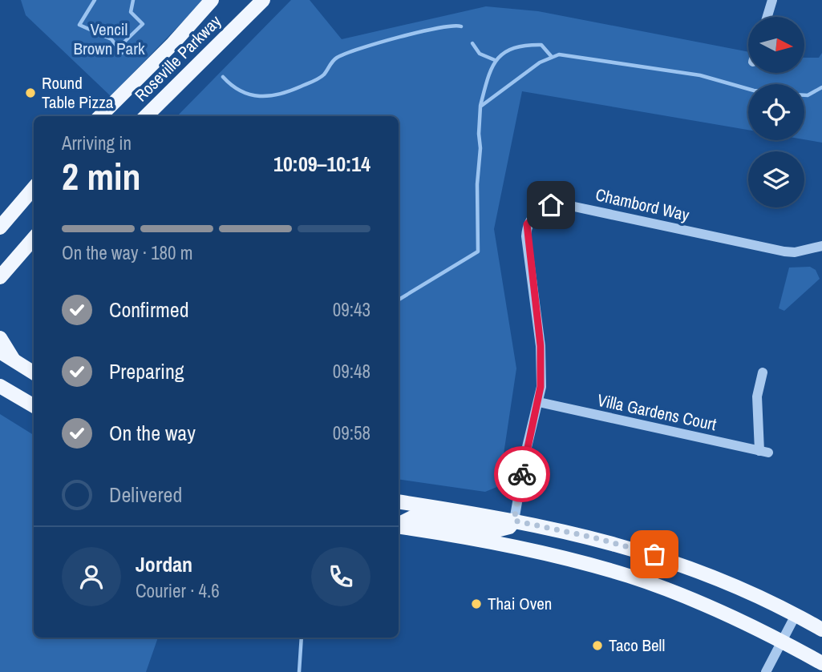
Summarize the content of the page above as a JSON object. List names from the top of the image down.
{
  "streets": {
    "main road": ["Roseville Parkway"],
    "street": ["Chambord Way", "Villa Gardens Court"]
  },
  "crossings": [
    ["Chambord Way", "Villa Gardens Court"]
  ],
  "parks": ["Vencil Brown Park"],
  "places": ["Round Table Pizza", "Thai Oven", "Taco Bell"],
  "north": "right",
  "page": {
    "heading": ["2 min", "Arriving in", "10:09–10:14"],
    "panel": ["Jordan", "Courier · 4.6"],
    "bar": "On the way · 180 m",
    "list": [
      ["Confirmed", "09:43"],
      ["Preparing", "09:48"],
      ["On the way", "09:58"],
      "Delivered"
    ]
  }
}
